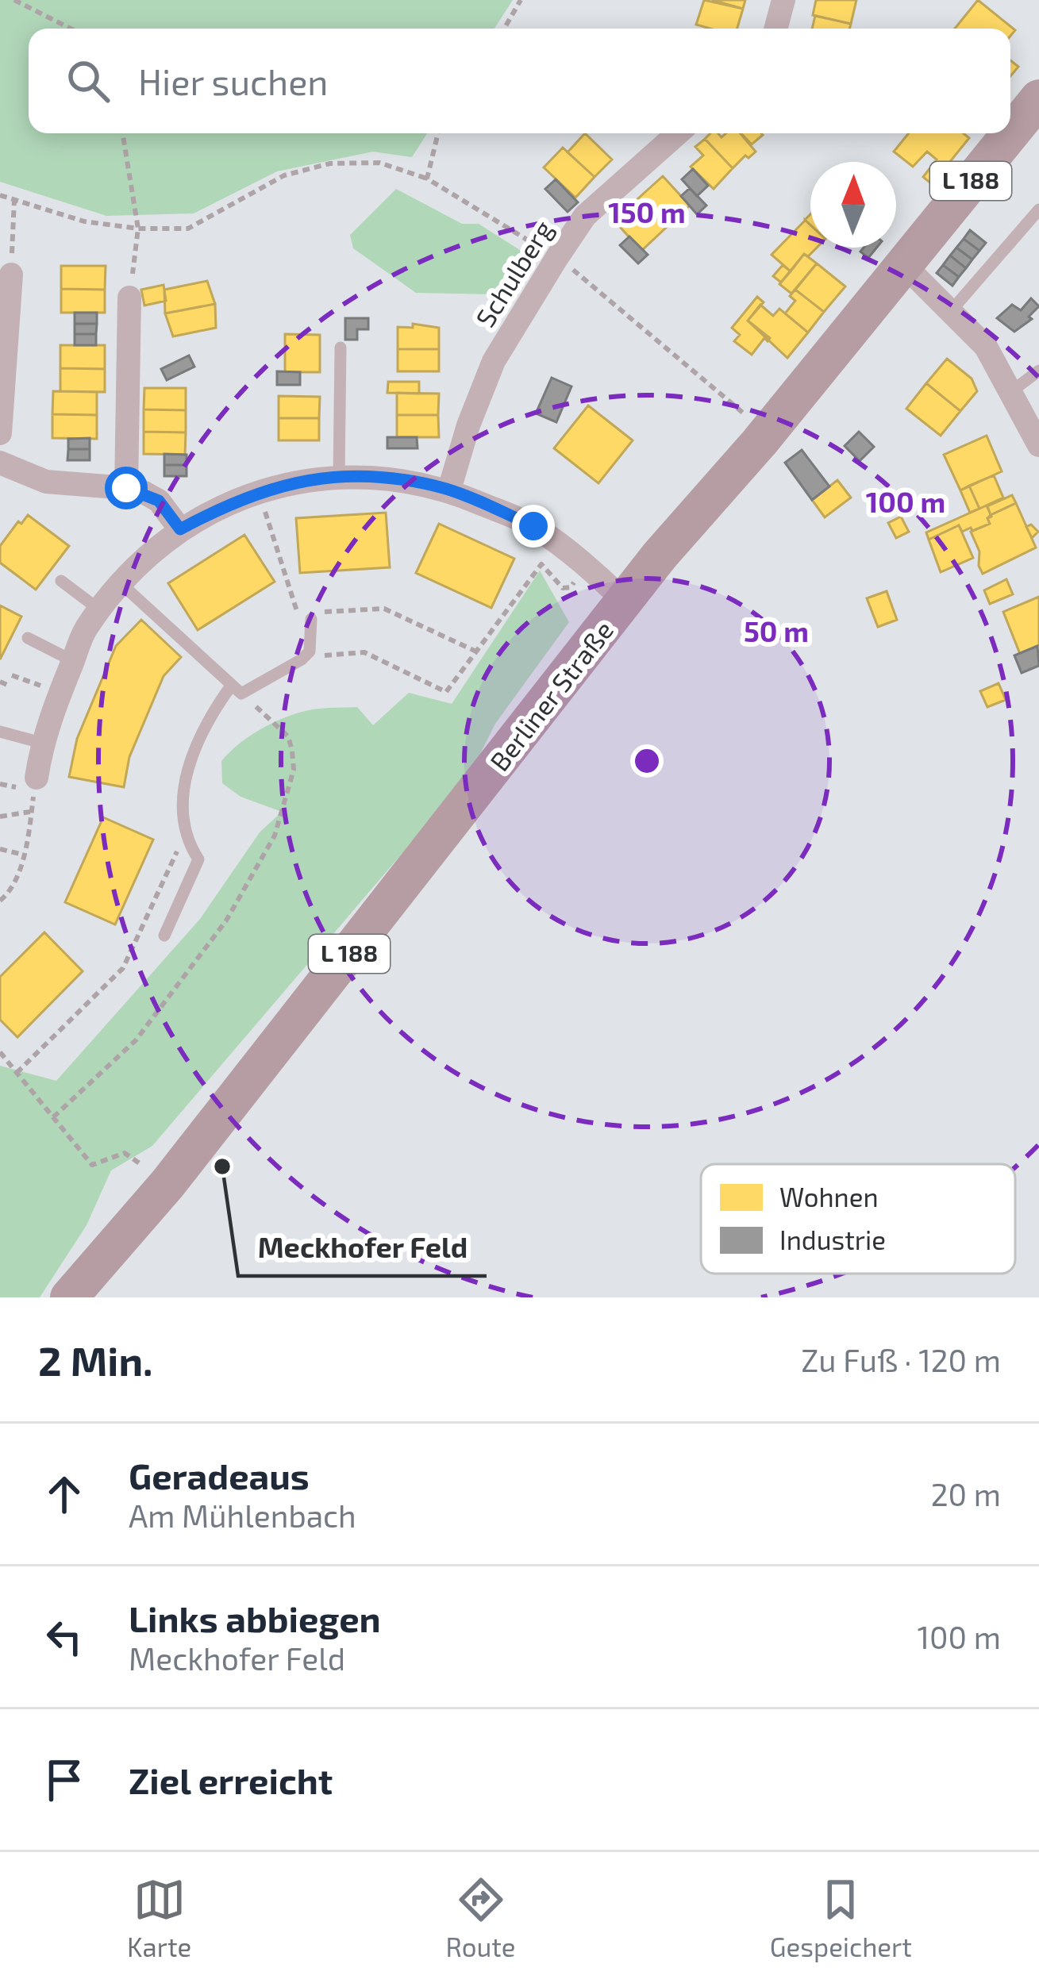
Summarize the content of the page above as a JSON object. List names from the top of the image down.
{
  "streets": {
    "main road": ["L 188", "Berliner Straße"],
    "street": ["Schulberg"]
  },
  "places": ["Meckhofer Feld"],
  "legend": ["Wohnen", "Industrie"],
  "north": "top",
  "page": {
    "search": "Hier suchen",
    "heading": ["2 Min.", "Zu Fuß · 120 m"],
    "list": [
      ["Geradeaus", "Am Mühlenbach", "20 m"],
      ["Links abbiegen", "Meckhofer Feld", "100 m"],
      "Ziel erreicht"
    ],
    "nav": ["Karte", "Route", "Gespeichert"]
  },
  "rings": ["150 m", "100 m", "50 m"]
}
